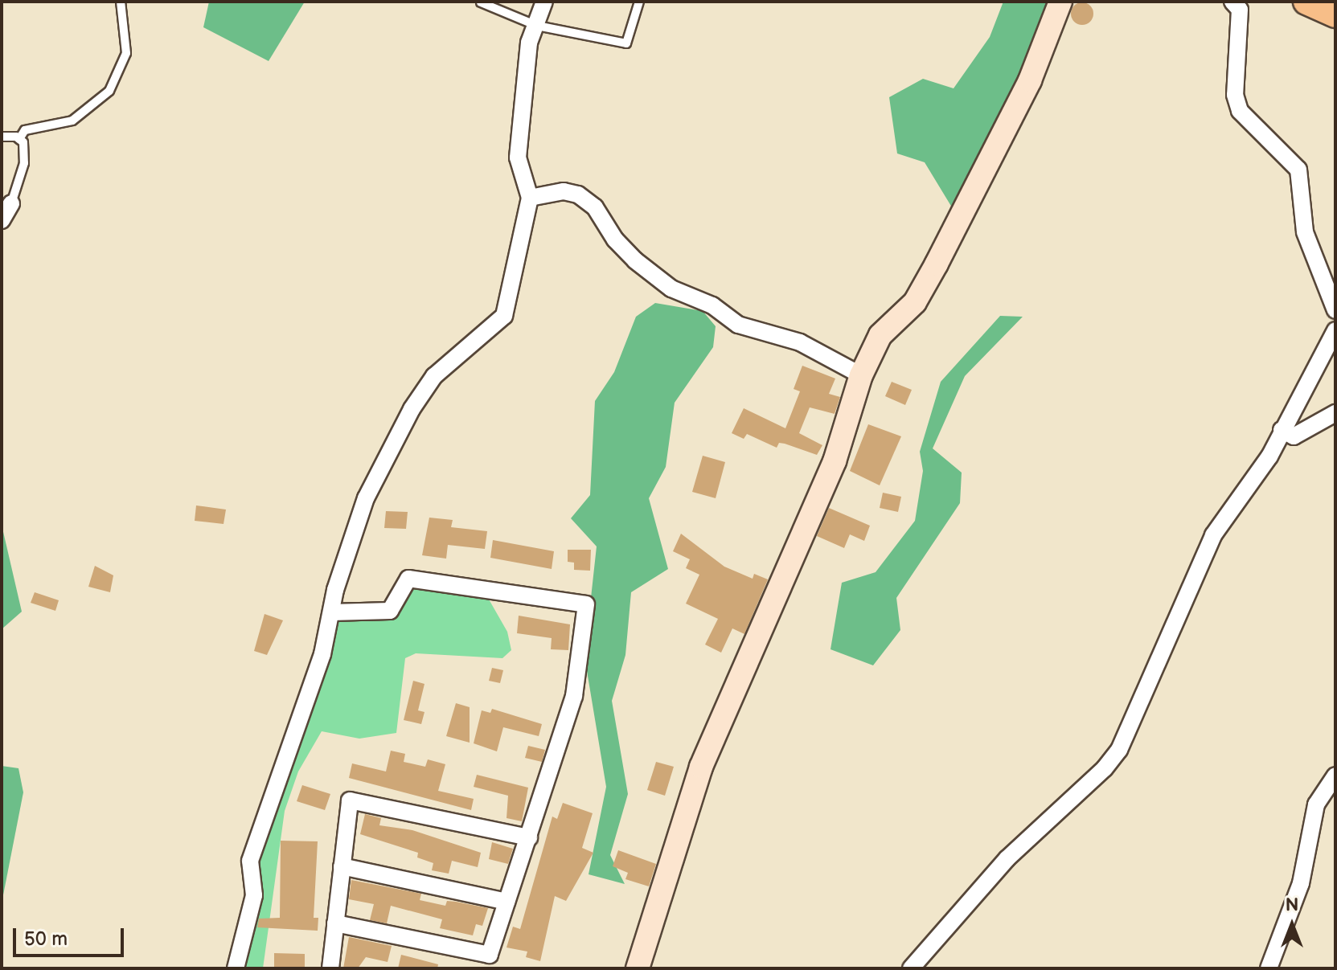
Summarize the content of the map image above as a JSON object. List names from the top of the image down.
{
  "scale_bar": "50 m",
  "north": "top"
}
